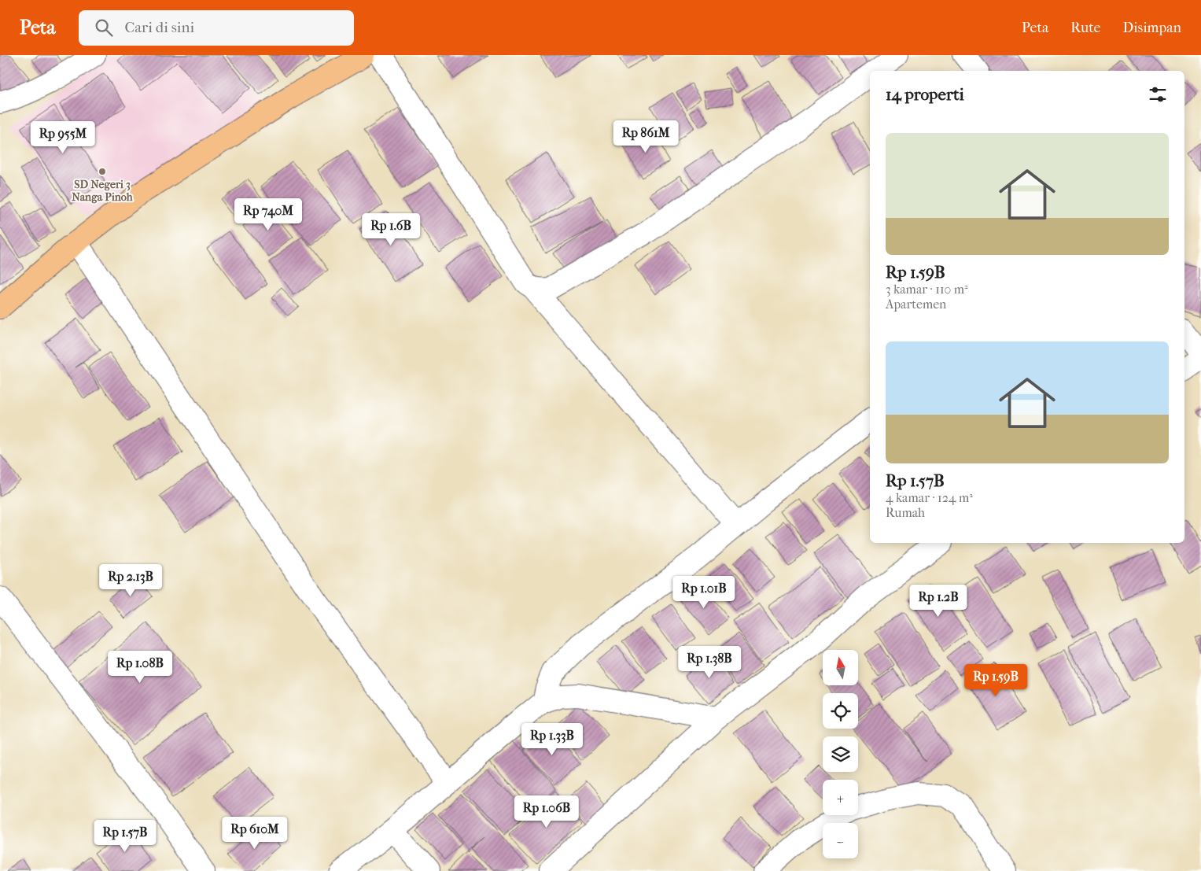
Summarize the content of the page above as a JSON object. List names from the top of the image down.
{
  "places": ["SD Negeri 3 Nanga Pinoh"],
  "north": "top",
  "page": {
    "header": "Peta",
    "search": "Cari di sini",
    "nav": ["Peta", "Rute", "Disimpan"],
    "heading": "14 properti",
    "list": [
      {
        "name": "Rp 1.59B",
        "note": "3 kamar · 110 m² · Apartemen"
      },
      {
        "name": "Rp 1.57B",
        "note": "4 kamar · 124 m² · Rumah"
      }
    ],
    "price": [
      "Rp 861M",
      "Rp 955M",
      "Rp 740M",
      "Rp 1.6B",
      "Rp 2.13B",
      "Rp 1.01B",
      "Rp 1.2B",
      "Rp 1.38B",
      "Rp 1.08B",
      "Rp 1.59B",
      "Rp 1.33B",
      "Rp 1.06B",
      "Rp 610M",
      "Rp 1.57B"
    ],
    "map_buttons": ["+", "−"]
  }
}
